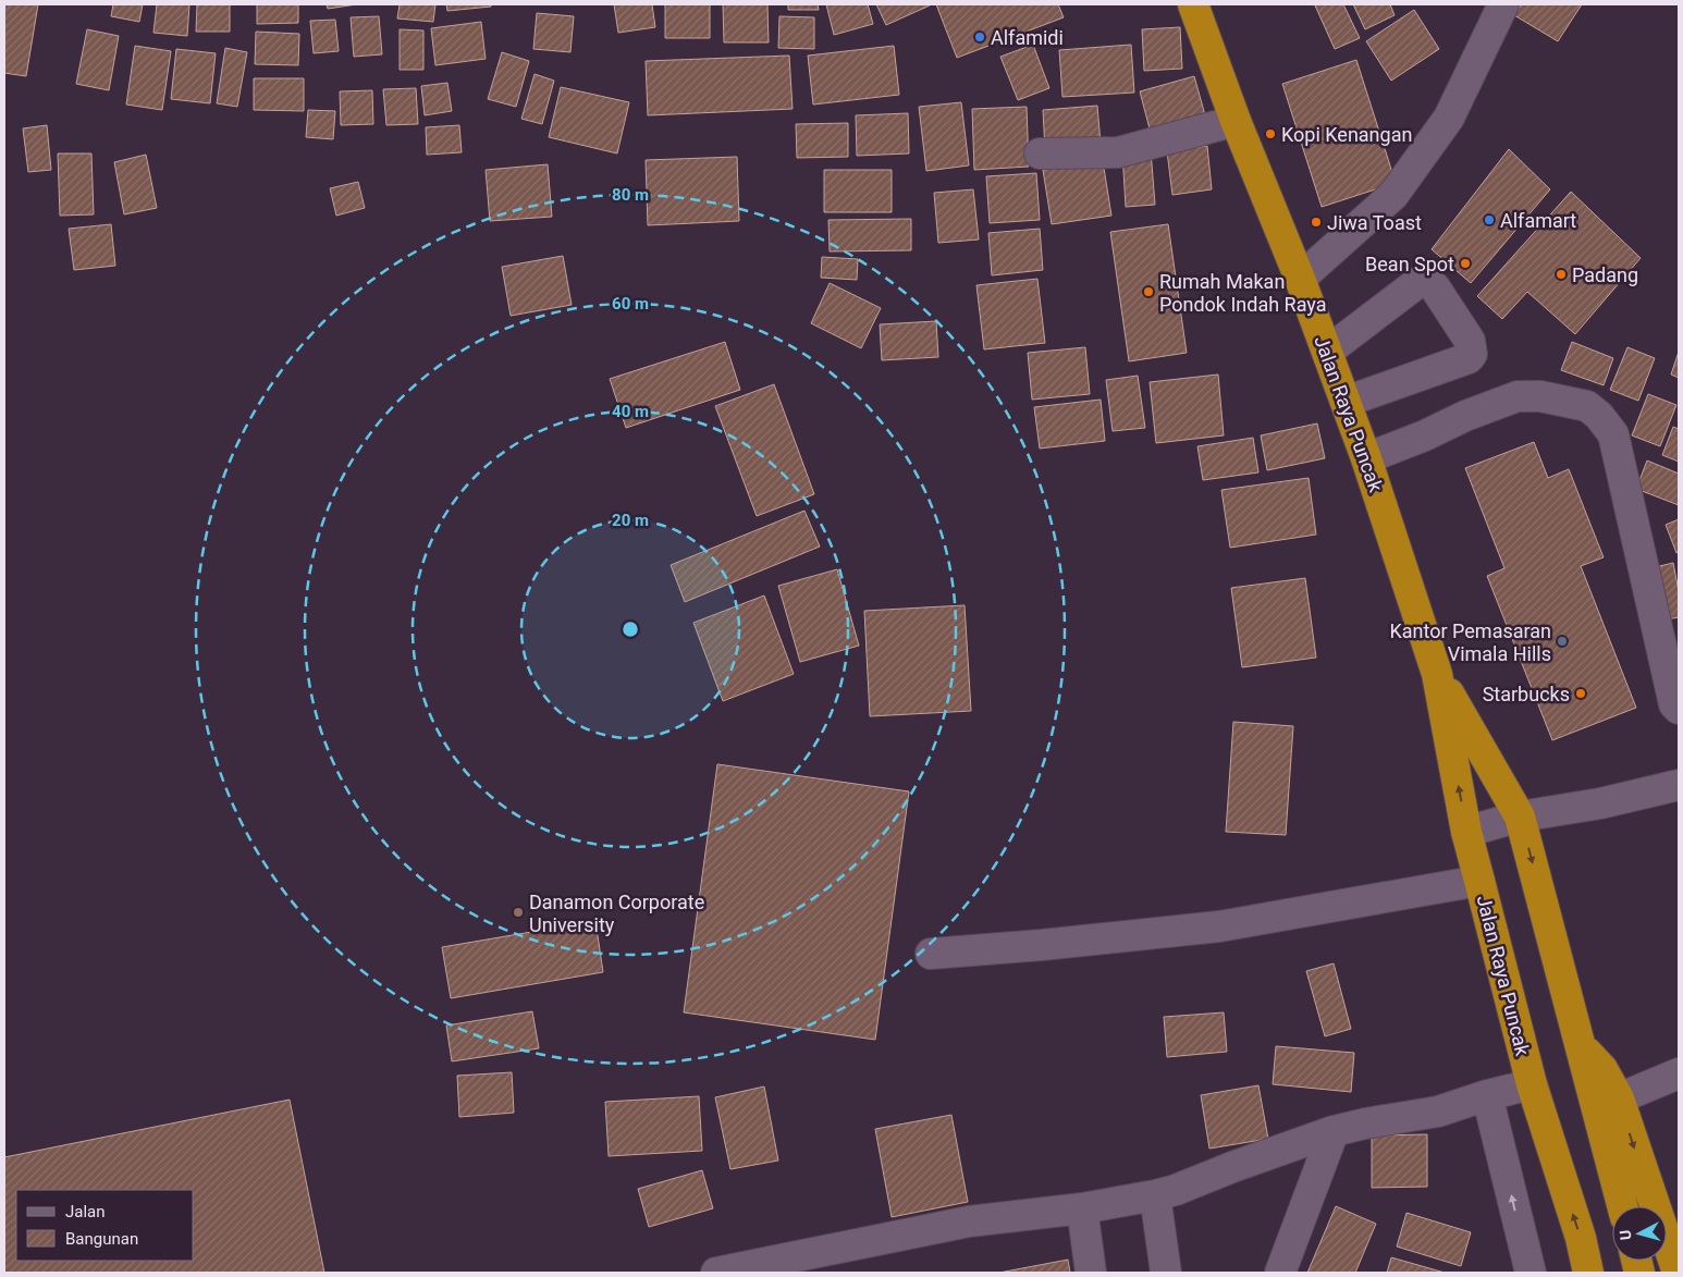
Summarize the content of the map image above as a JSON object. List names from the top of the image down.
{
  "streets": {
    "highway": ["Jalan Raya Puncak"]
  },
  "places": [
    "Alfamidi",
    "Kopi Kenangan",
    "Alfamart",
    "Jiwa Toast",
    "Bean Spot",
    "Padang",
    "Rumah Makan Pondok Indah Raya",
    "Kantor Pemasaran Vimala Hills",
    "Starbucks",
    "Danamon Corporate University"
  ],
  "legend": ["Jalan", "Bangunan"],
  "north": "left",
  "rings": [
    "80 m",
    "60 m",
    "40 m",
    "20 m"
  ]
}
